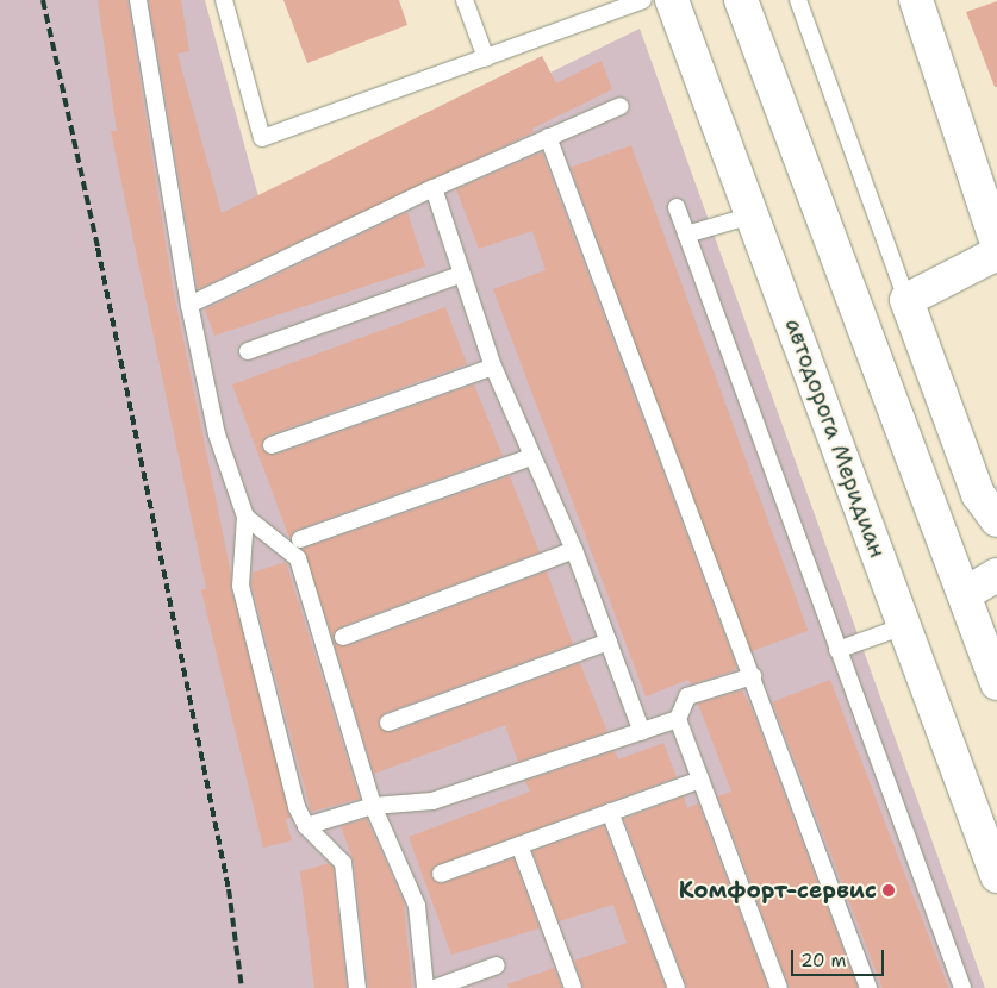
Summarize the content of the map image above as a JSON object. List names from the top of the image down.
{
  "streets": {
    "main road": ["автодорога Меридиан"]
  },
  "places": ["Комфорт-сервис"],
  "scale_bar": "20 m"
}
